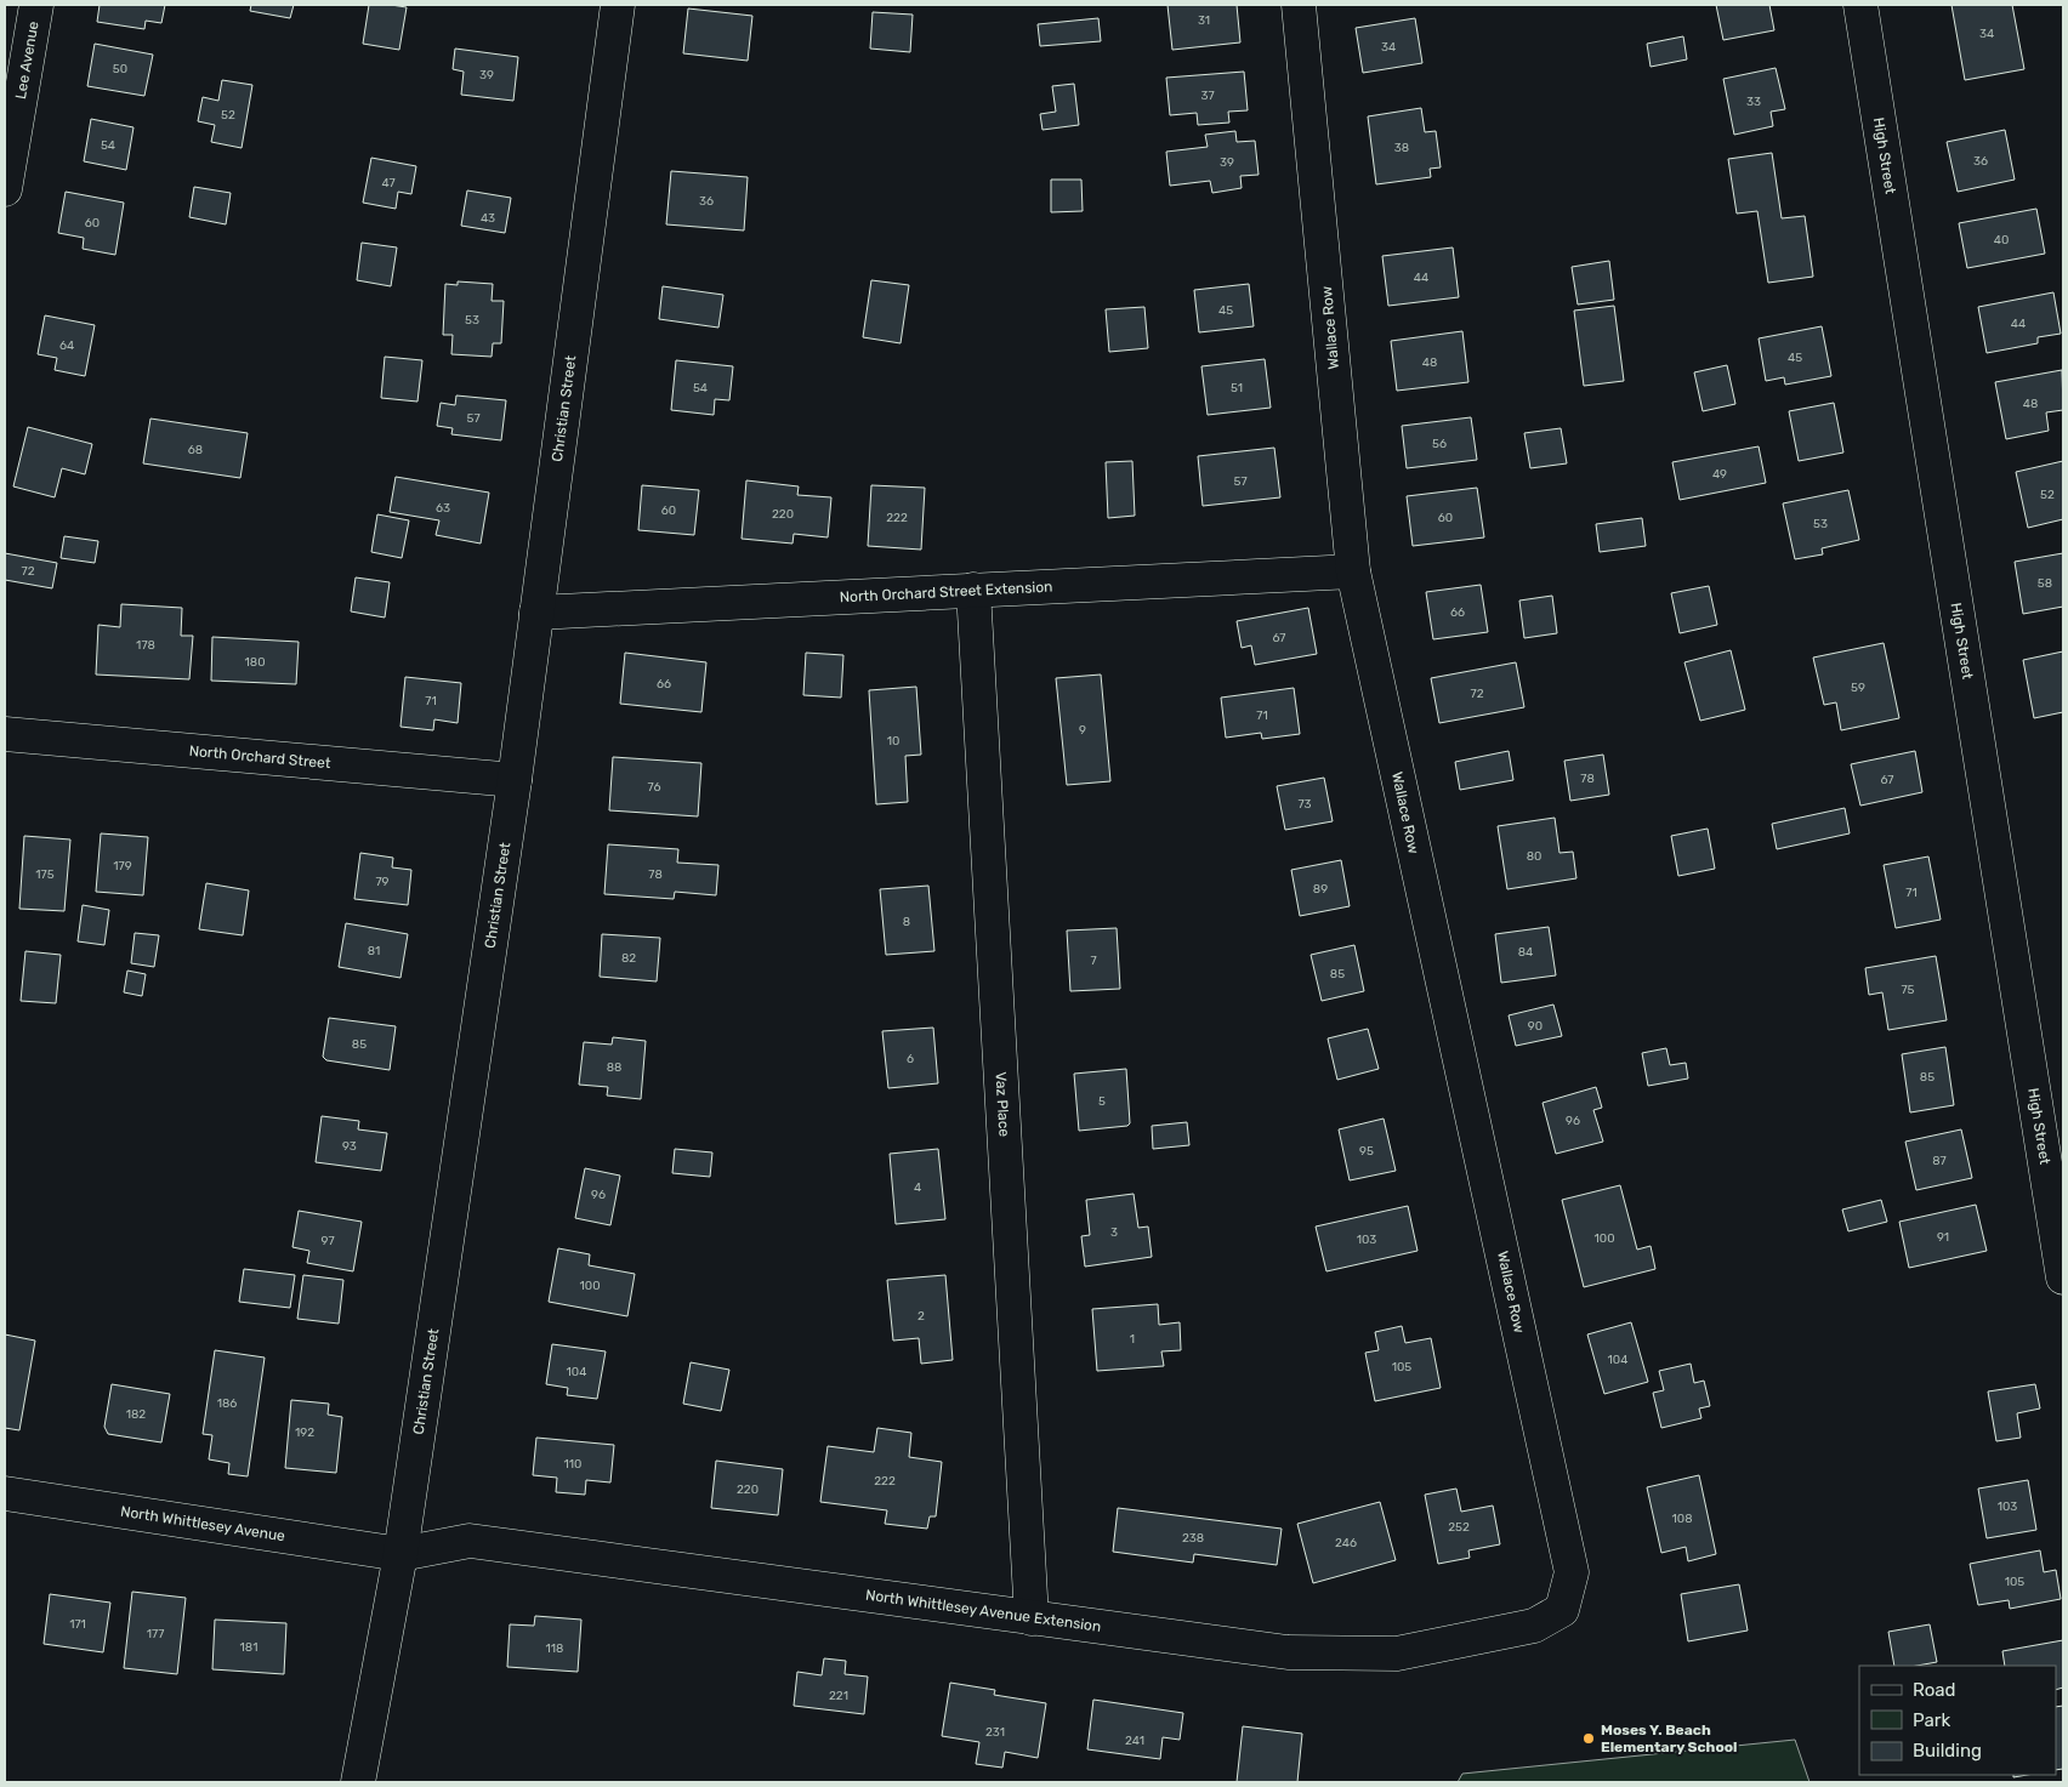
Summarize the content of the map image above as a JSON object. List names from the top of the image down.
{
  "streets": {
    "street": [
      "Lee Avenue",
      "High Street",
      "Wallace Row",
      "Christian Street",
      "North Orchard Street Extension",
      "North Orchard Street",
      "Vaz Place",
      "North Whittlesey Avenue",
      "North Whittlesey Avenue Extension"
    ]
  },
  "crossings": [
    ["Wallace Row", "North Orchard Street Extension"],
    ["Wallace Row", "North Whittlesey Avenue Extension"],
    ["Christian Street", "North Orchard Street Extension"],
    ["Christian Street", "North Orchard Street"],
    ["Christian Street", "North Whittlesey Avenue"],
    ["Christian Street", "North Whittlesey Avenue Extension"],
    ["North Orchard Street Extension", "Vaz Place"],
    ["Vaz Place", "North Whittlesey Avenue Extension"],
    ["North Whittlesey Avenue", "North Whittlesey Avenue Extension"]
  ],
  "places": ["Moses Y. Beach Elementary School"],
  "house_numbers": [
    "31",
    "34",
    "34",
    "50",
    "39",
    "37",
    "33",
    "52",
    "54",
    "38",
    "36",
    "39",
    "47",
    "36",
    "43",
    "60",
    "40",
    "44",
    "45",
    "53",
    "44",
    "64",
    "45",
    "48",
    "54",
    "51",
    "48",
    "57",
    "56",
    "68",
    "49",
    "57",
    "52",
    "63",
    "60",
    "220",
    "222",
    "60",
    "53",
    "72",
    "58",
    "66",
    "67",
    "178",
    "180",
    "66",
    "59",
    "72",
    "71",
    "71",
    "9",
    "10",
    "78",
    "67",
    "76",
    "73",
    "80",
    "179",
    "175",
    "78",
    "79",
    "89",
    "71",
    "8",
    "81",
    "84",
    "82",
    "7",
    "85",
    "75",
    "90",
    "85",
    "6",
    "88",
    "85",
    "5",
    "96",
    "93",
    "95",
    "87",
    "4",
    "96",
    "3",
    "91",
    "100",
    "103",
    "97",
    "100",
    "2",
    "1",
    "104",
    "105",
    "104",
    "186",
    "182",
    "192",
    "110",
    "222",
    "220",
    "103",
    "108",
    "252",
    "238",
    "246",
    "105",
    "171",
    "177",
    "181",
    "118",
    "221",
    "231",
    "241"
  ],
  "legend": ["Road", "Park", "Building"]
}
